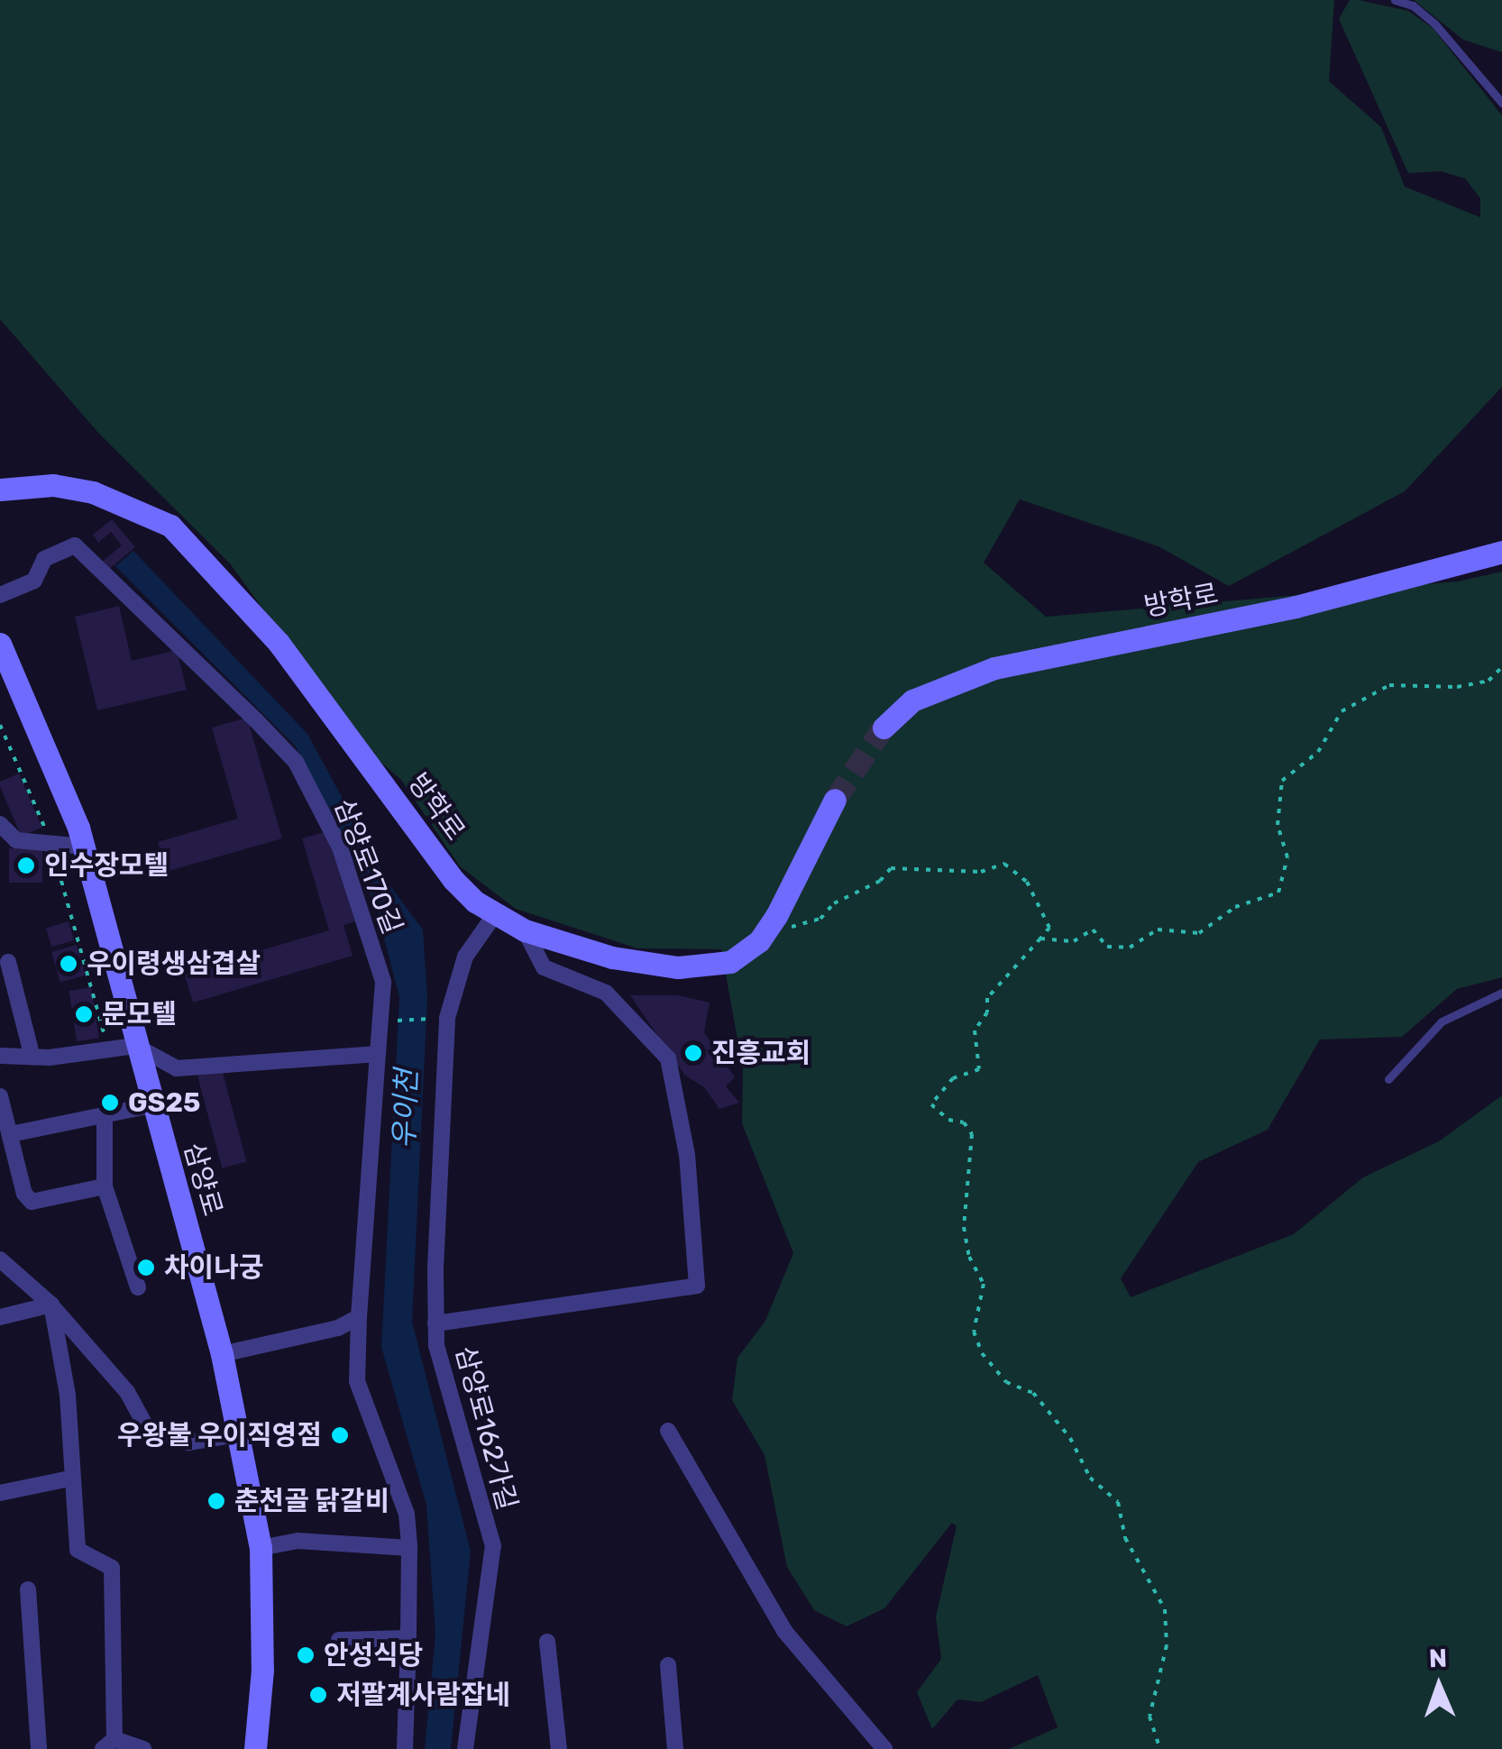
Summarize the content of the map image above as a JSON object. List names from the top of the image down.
{
  "streets": {
    "main road": ["방학로", "삼양로"],
    "street": ["삼양로170길", "삼양로162가길"]
  },
  "crossings": [
    ["방학로", "삼양로162가길"]
  ],
  "water": ["우이천"],
  "places": [
    "인수장모텔",
    "우이령생삼겹살",
    "문모텔",
    "진흥교회",
    "GS25",
    "차이나궁",
    "우왕불 우이직영점",
    "춘천골 닭갈비",
    "안성식당",
    "저팔계사람잡네"
  ],
  "north": "top"
}
